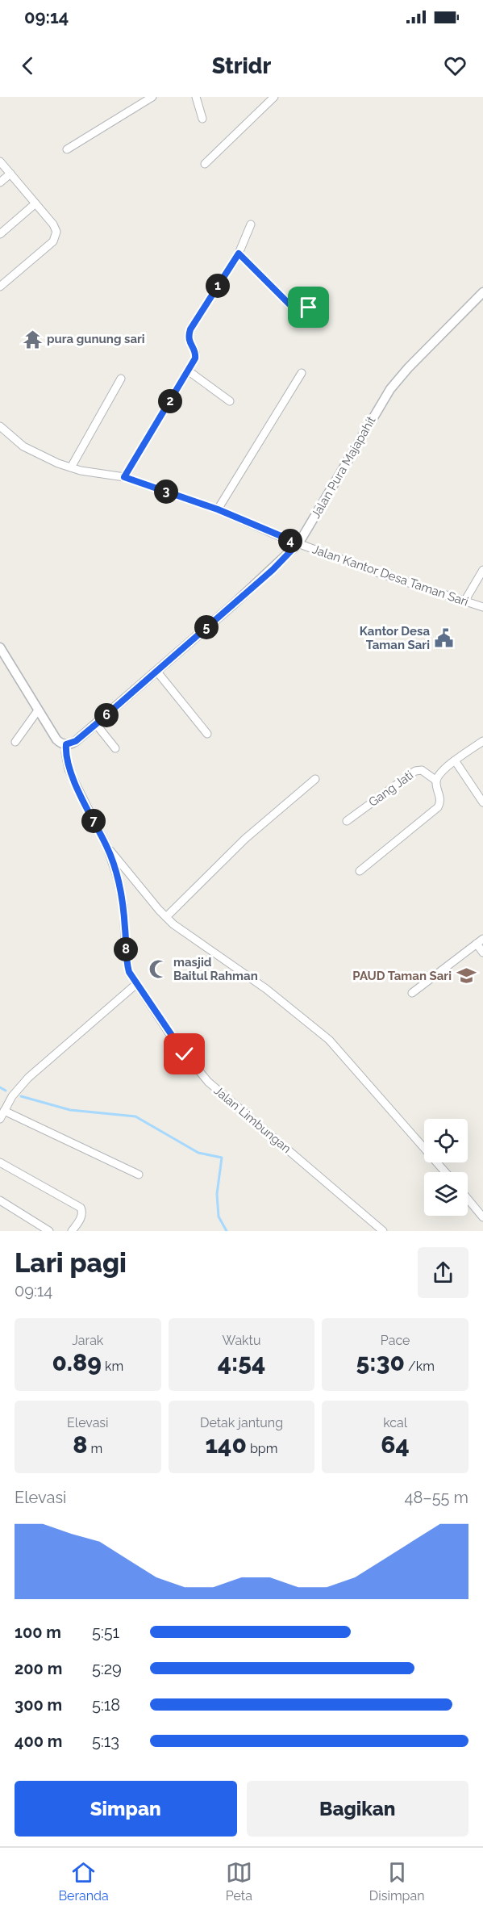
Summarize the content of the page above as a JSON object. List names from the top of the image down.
{
  "streets": {
    "street": [
      "Jalan Pura Majapahit",
      "Jalan Kantor Desa Taman Sari",
      "Gang Jati",
      "Jalan Limbungan"
    ]
  },
  "crossings": [
    ["Jalan Pura Majapahit", "Jalan Kantor Desa Taman Sari"],
    ["Jalan Pura Majapahit", "Jalan Limbungan"]
  ],
  "places": {
    "temple": ["pura gunung sari"],
    "public building": ["Kantor Desa Taman Sari"],
    "mosque": ["masjid Baitul Rahman"],
    "school or university": ["PAUD Taman Sari"]
  },
  "page": {
    "status": "09:14",
    "header": "Stridr",
    "pins": [
      "1",
      "2",
      "3",
      "4",
      "5",
      "6",
      "7",
      "8"
    ],
    "heading": ["Lari pagi", "09:14"],
    "stats": [
      ["Jarak", "0.89 km"],
      ["Waktu", "4:54"],
      ["Pace", "5:30 /km"],
      ["Elevasi", "8 m"],
      ["Detak jantung", "140 bpm"],
      ["kcal", "64"]
    ],
    "chart": ["Elevasi", "48–55 m"],
    "list": [
      {
        "name": "100 m",
        "note": "5:51"
      },
      {
        "name": "200 m",
        "note": "5:29"
      },
      {
        "name": "300 m",
        "note": "5:18"
      },
      {
        "name": "400 m",
        "note": "5:13"
      }
    ],
    "buttons": ["Simpan", "Bagikan"],
    "tabs": ["Beranda", "Peta", "Disimpan"]
  }
}
